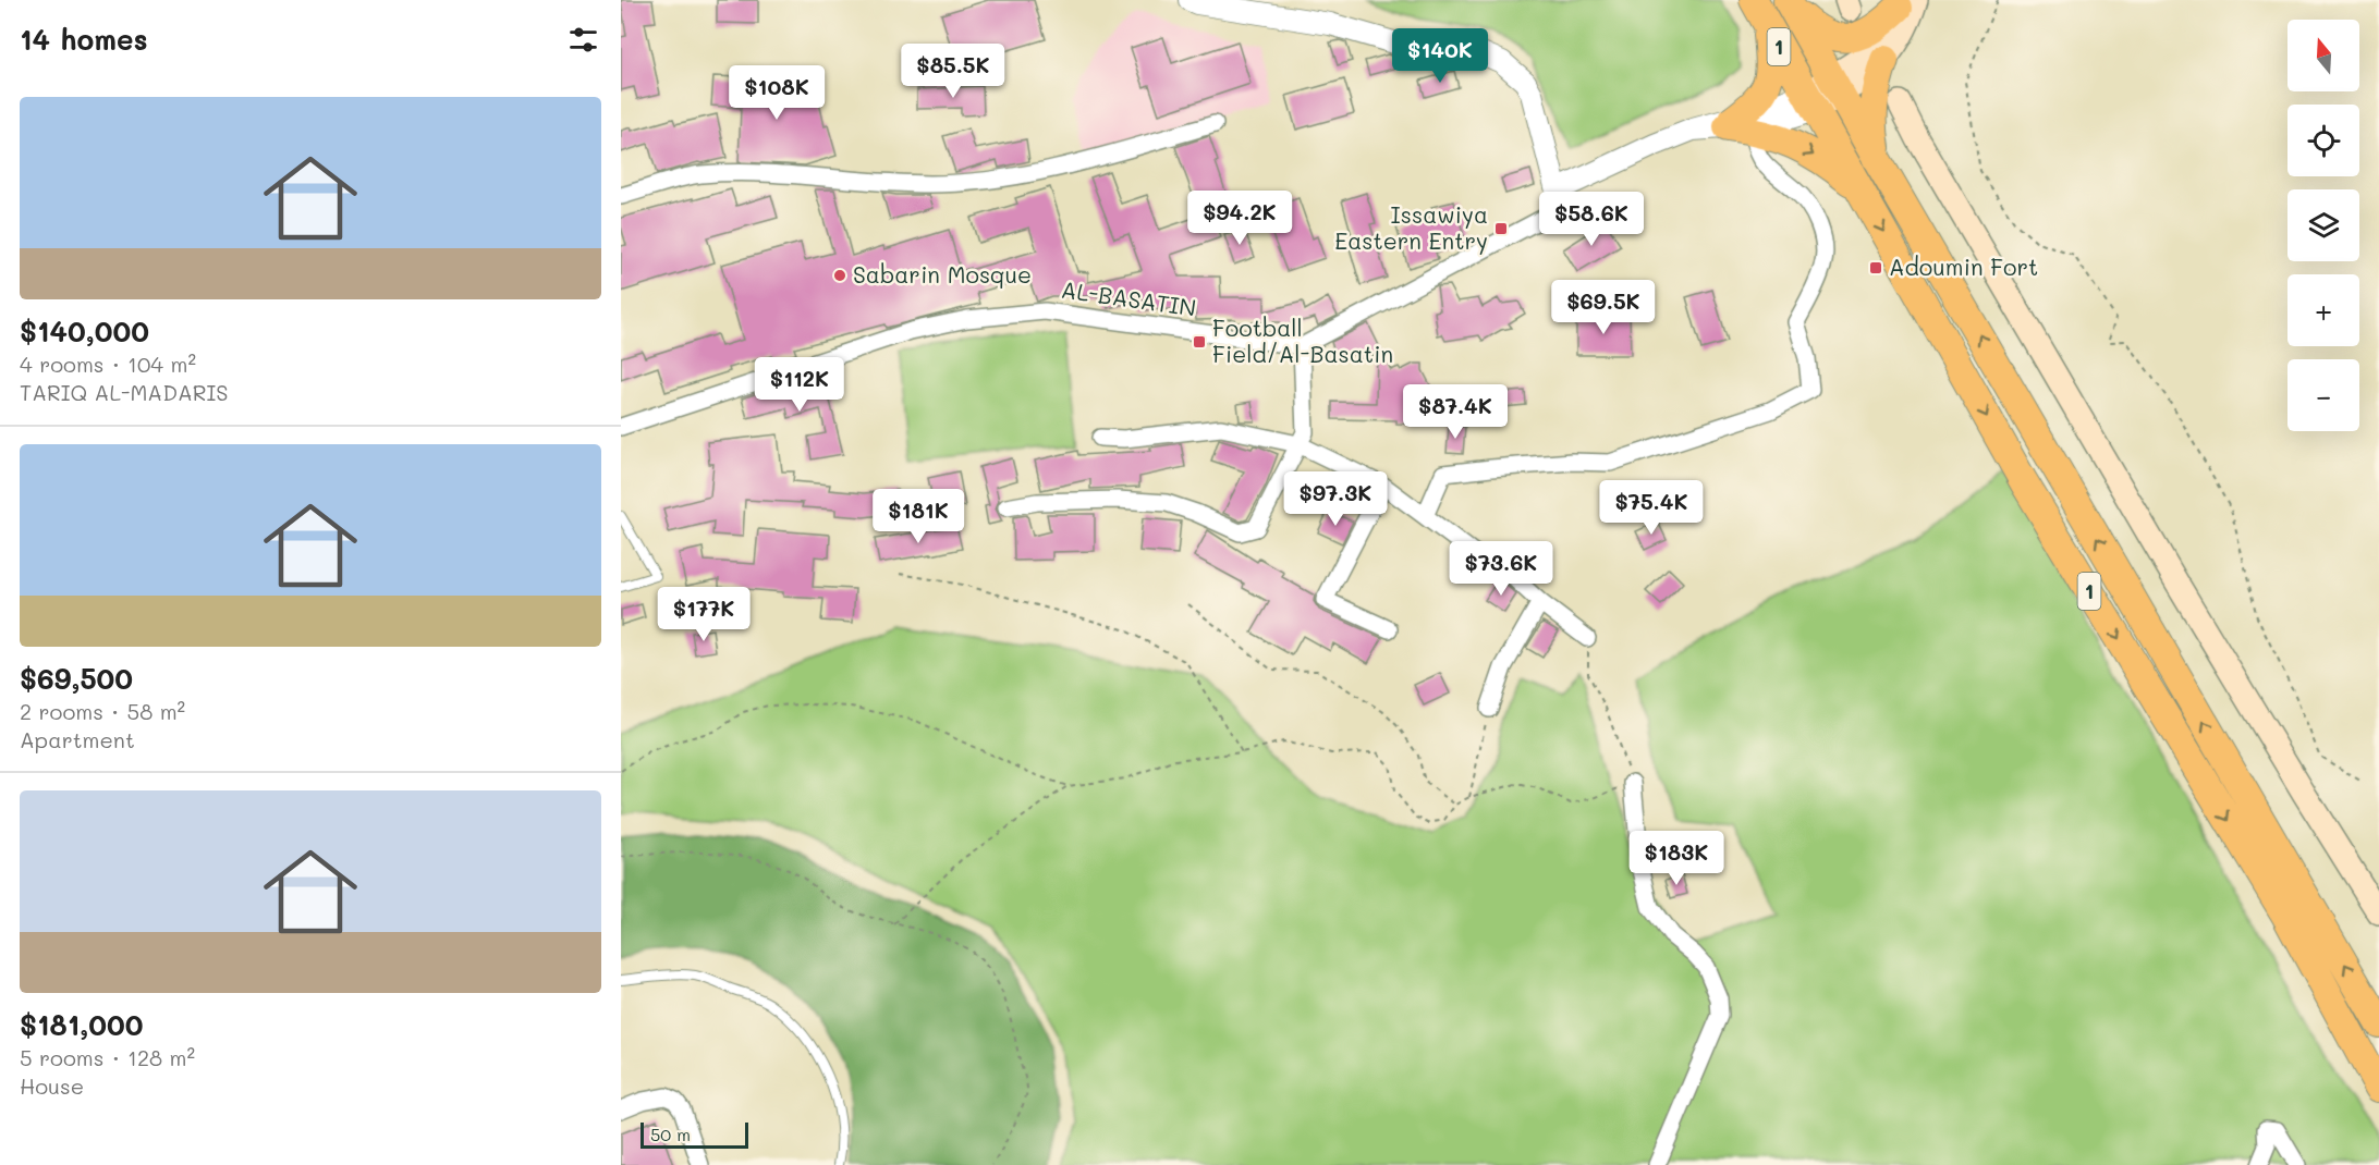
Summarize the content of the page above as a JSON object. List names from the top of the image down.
{
  "streets": {
    "highway": ["1"],
    "street": ["AL-BASATIN"]
  },
  "places": {
    "transit": ["Issawiya Eastern Entry", "Adoumin Fort", "Football Field/Al-Basatin"],
    "other": ["Sabarin Mosque"]
  },
  "scale_bar": "50 m",
  "north": "top",
  "page": {
    "heading": "14 homes",
    "map_buttons": ["+", "−"],
    "price": [
      "$140K",
      "$85.5K",
      "$108K",
      "$94.2K",
      "$58.6K",
      "$69.5K",
      "$112K",
      "$87.4K",
      "$97.3K",
      "$75.4K",
      "$181K",
      "$73.6K",
      "$177K",
      "$183K"
    ],
    "list": [
      {
        "name": "$140,000",
        "note": "4 rooms · 104 m² · TARIQ AL-MADARIS"
      },
      {
        "name": "$69,500",
        "note": "2 rooms · 58 m² · Apartment"
      },
      {
        "name": "$181,000",
        "note": "5 rooms · 128 m² · House"
      }
    ],
    "scale": "50 m"
  }
}
